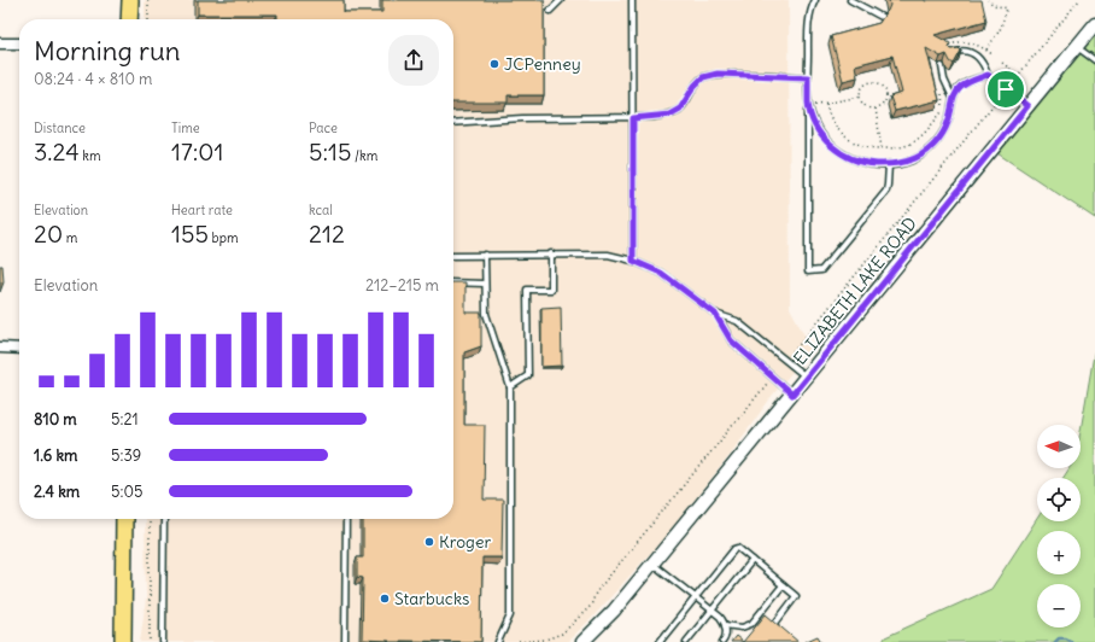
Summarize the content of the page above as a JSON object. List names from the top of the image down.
{
  "streets": {
    "street": ["ELIZABETH LAKE ROAD"]
  },
  "places": ["JCPenney", "Kroger", "Starbucks"],
  "north": "left",
  "page": {
    "heading": ["Morning run", "08:24 · 4 × 810 m"],
    "stats": [
      ["Distance", "3.24 km"],
      ["Time", "17:01"],
      ["Pace", "5:15 /km"],
      ["Elevation", "20 m"],
      ["Heart rate", "155 bpm"],
      ["kcal", "212"]
    ],
    "chart": ["Elevation", "212–215 m"],
    "list": [
      {
        "name": "810 m",
        "note": "5:21"
      },
      {
        "name": "1.6 km",
        "note": "5:39"
      },
      {
        "name": "2.4 km",
        "note": "5:05"
      }
    ],
    "map_buttons": ["+", "−"]
  }
}
